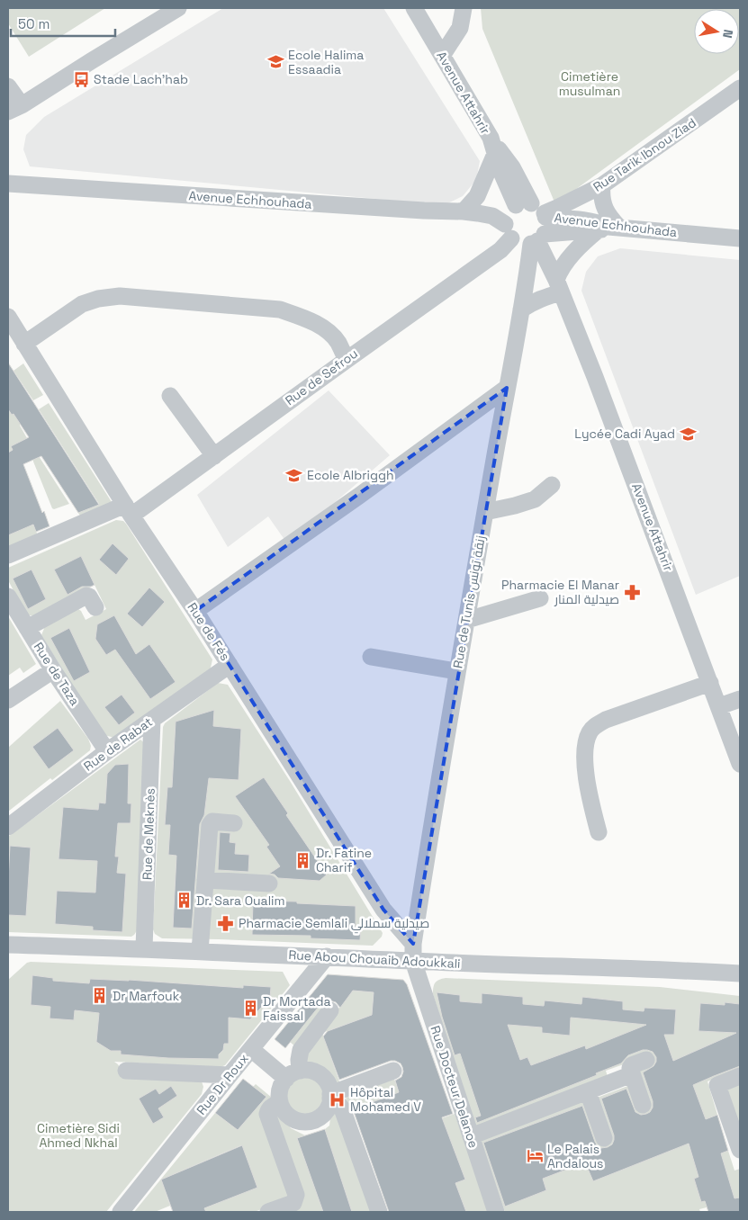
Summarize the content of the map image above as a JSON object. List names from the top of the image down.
{
  "streets": {
    "street": [
      "Avenue Attahrir",
      "Rue Tarik Ibnou Ziad",
      "Avenue Echhouhada",
      "Rue de Sefrou",
      "Rue de Tunis زنقة تونس",
      "Rue de Fés",
      "Rue de Taza",
      "Rue de Rabat",
      "Rue de Meknès",
      "Rue Abou Chouaib Adoukkali",
      "Rue Dr Roux",
      "Rue Docteur Delanoe"
    ]
  },
  "crossings": [
    ["Avenue Attahrir", "Rue Tarik Ibnou Ziad"],
    ["Avenue Attahrir", "Avenue Echhouhada"],
    ["Avenue Attahrir", "Rue de Sefrou"],
    ["Avenue Attahrir", "Rue de Tunis زنقة تونس"],
    ["Rue Tarik Ibnou Ziad", "Avenue Echhouhada"],
    ["Rue Tarik Ibnou Ziad", "Rue de Sefrou"],
    ["Rue Tarik Ibnou Ziad", "Rue de Tunis زنقة تونس"],
    ["Avenue Echhouhada", "Rue de Sefrou"],
    ["Avenue Echhouhada", "Rue de Tunis زنقة تونس"],
    ["Rue de Sefrou", "Rue de Tunis زنقة تونس"],
    ["Rue de Sefrou", "Rue de Fés"],
    ["Rue de Tunis زنقة تونس", "Rue de Fés"],
    ["Rue de Tunis زنقة تونس", "Rue Abou Chouaib Adoukkali"],
    ["Rue de Tunis زنقة تونس", "Rue Docteur Delanoe"],
    ["Rue de Fés", "Rue de Rabat"],
    ["Rue de Taza", "Rue de Rabat"],
    ["Rue de Rabat", "Rue de Meknès"],
    ["Rue de Meknès", "Rue Abou Chouaib Adoukkali"],
    ["Rue Abou Chouaib Adoukkali", "Rue Dr Roux"],
    ["Rue Abou Chouaib Adoukkali", "Rue Docteur Delanoe"]
  ],
  "parks": ["Cimetière musulman", "Cimetière Sidi Ahmed Nkhal"],
  "places": {
    "school or university": ["Ecole Halima Essaadia", "Lycée Cadi Ayad", "Ecole Albriggh"],
    "bus stop": ["Stade Lach'hab"],
    "pharmacy": ["Pharmacie El Manar صيدلية المنار", "Pharmacie Semlali صيدلية سملالي"],
    "building": [
      "Dr. Fatine Charif",
      "Dr. Sara Oualim",
      "Dr Marfouk",
      "Dr Mortada Faissal"
    ],
    "hospital": ["Hôpital Mohamed V"],
    "hotel": ["Le Palais Andalous"]
  },
  "scale_bar": "50 m",
  "north": "right"
}
